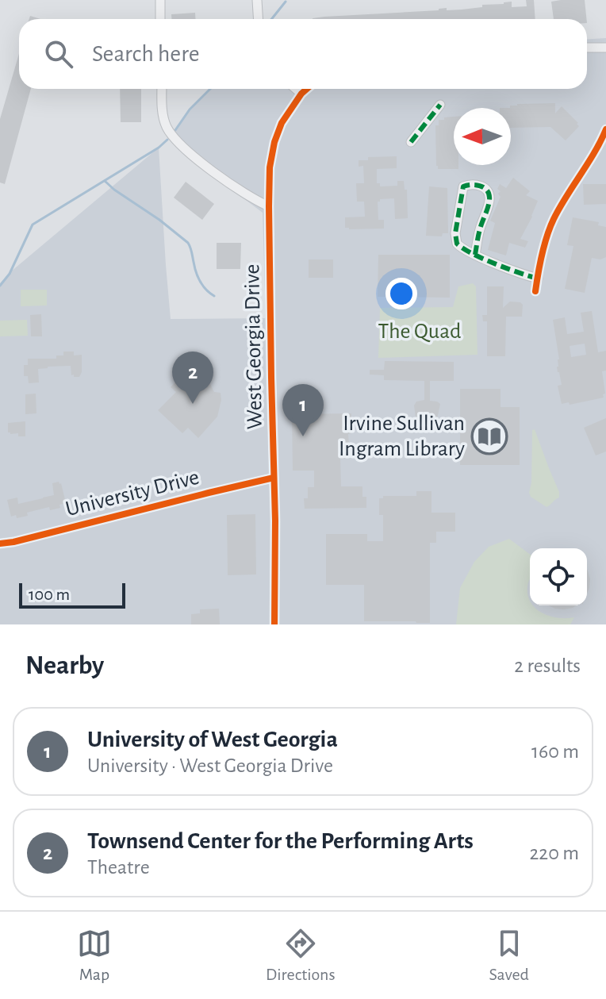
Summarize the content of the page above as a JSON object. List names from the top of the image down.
{
  "streets": {
    "street": ["West Georgia Drive", "University Drive"]
  },
  "crossings": [
    ["West Georgia Drive", "University Drive"]
  ],
  "parks": ["The Quad"],
  "places": {
    "library": ["Irvine Sullivan Ingram Library"]
  },
  "scale_bar": "100 m",
  "north": "left",
  "page": {
    "search": "Search here",
    "pins": ["2", "1"],
    "scale": "100 m",
    "heading": ["Nearby", "2 results"],
    "list": [
      {
        "mark": "1",
        "name": "University of West Georgia",
        "note": "University · West Georgia Drive",
        "value": "160 m"
      },
      {
        "mark": "2",
        "name": "Townsend Center for the Performing Arts",
        "note": "Theatre",
        "value": "220 m"
      }
    ],
    "nav": ["Map", "Directions", "Saved"]
  }
}
